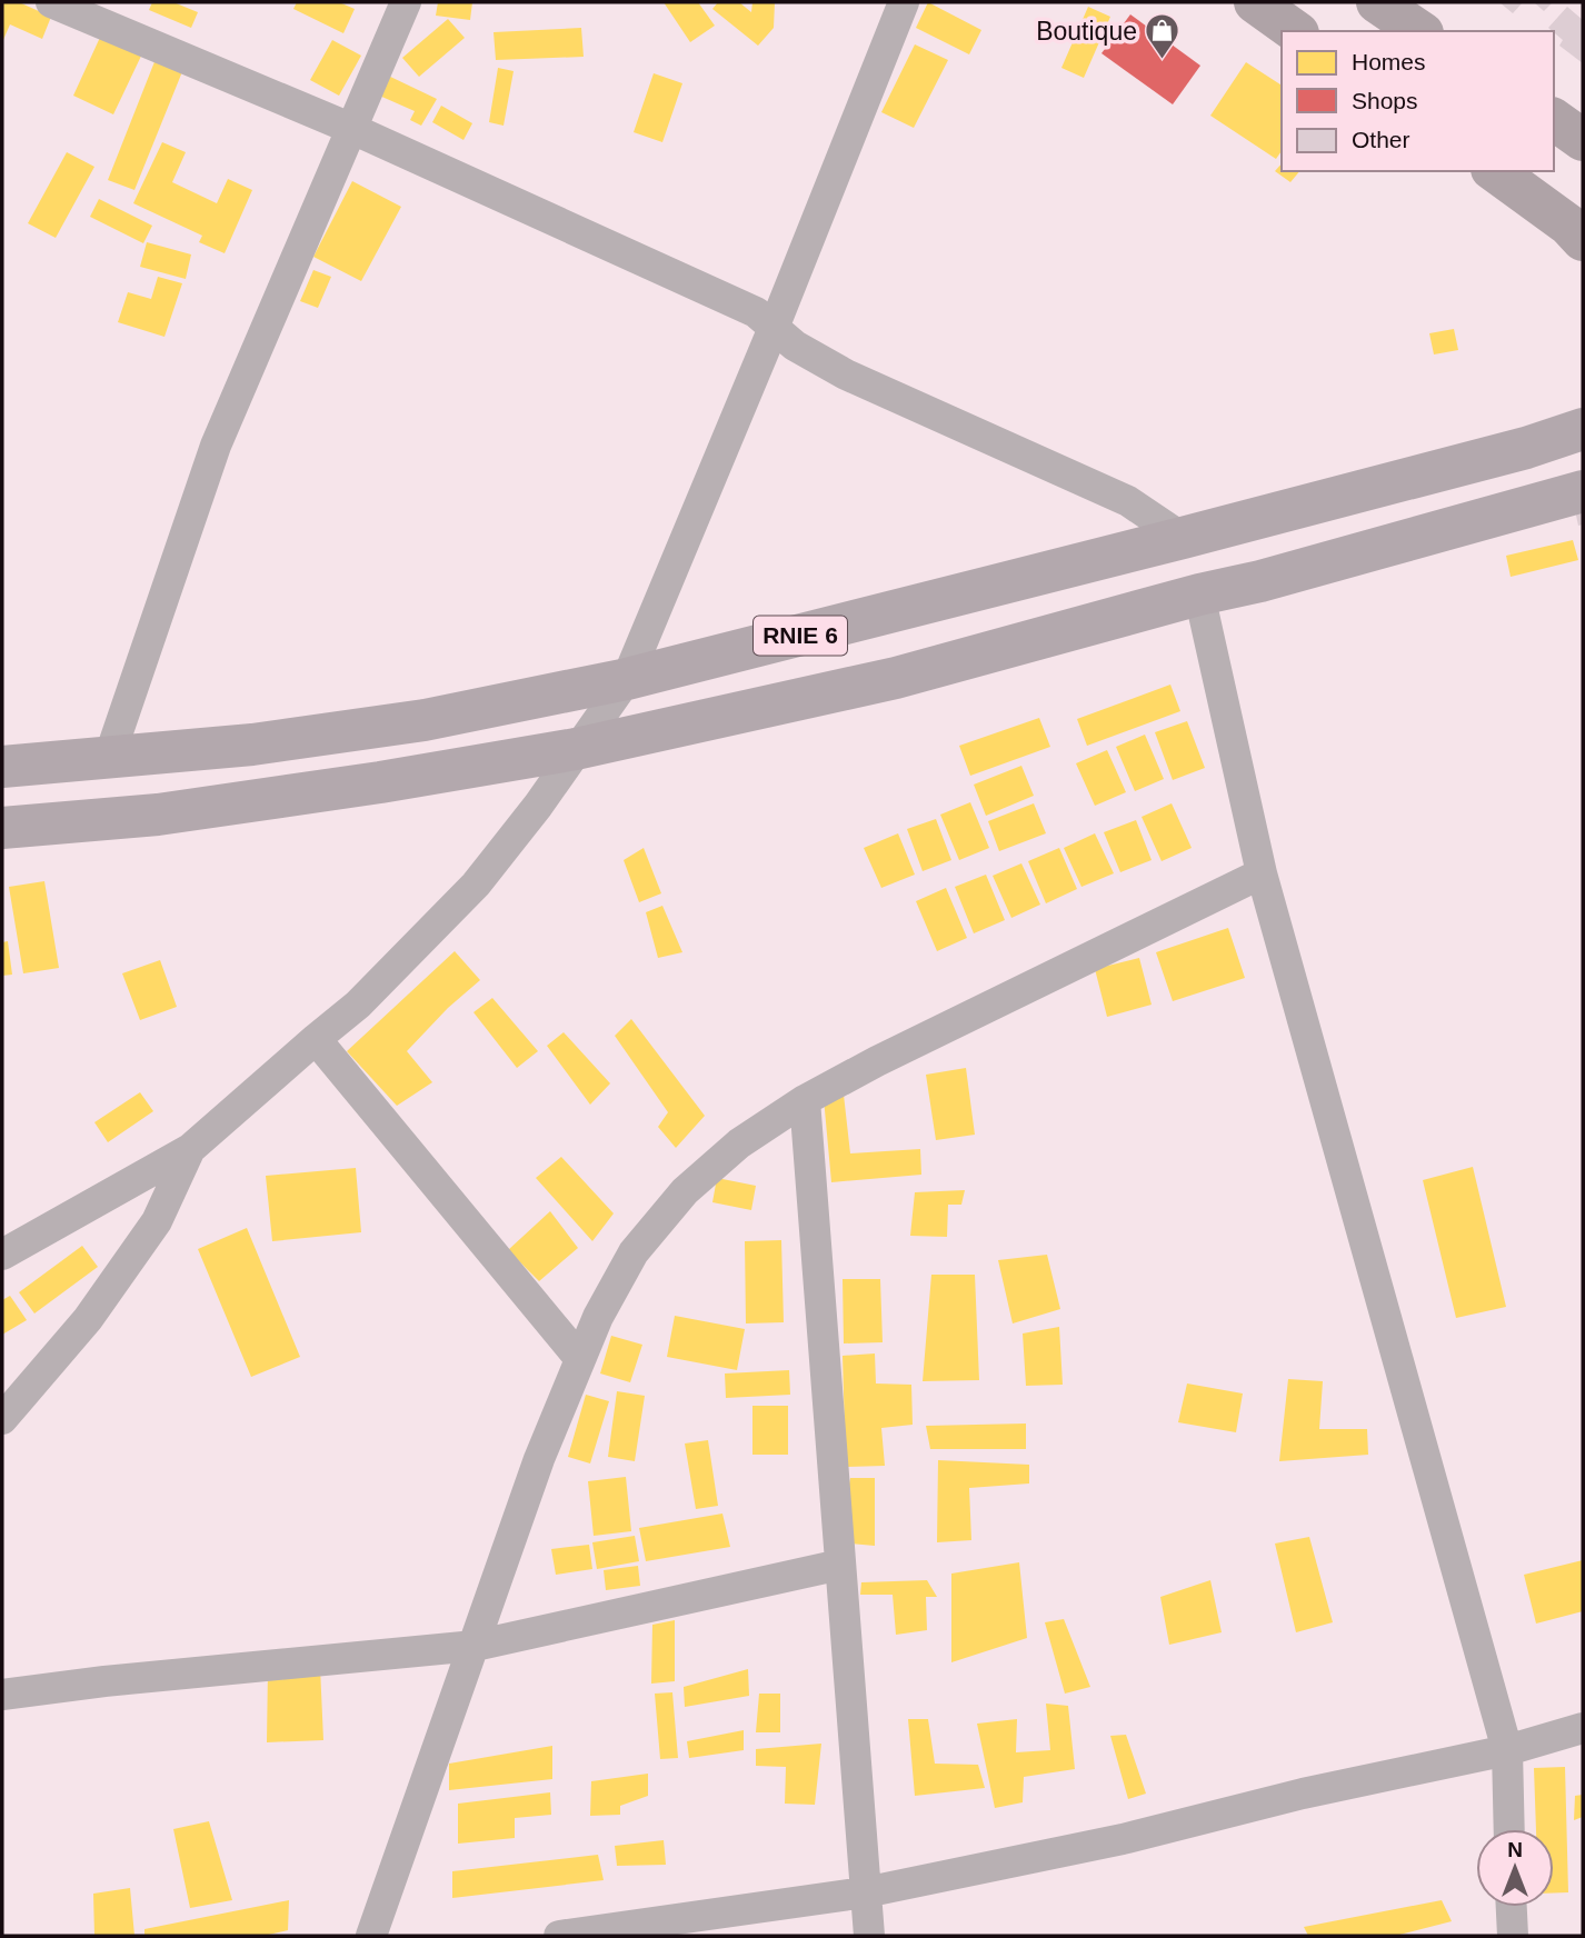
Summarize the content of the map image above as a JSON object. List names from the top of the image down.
{
  "streets": {
    "main road": ["RNIE 6"]
  },
  "places": {
    "shop": ["Boutique"]
  },
  "legend": ["Homes", "Shops", "Other"],
  "north": "top"
}
